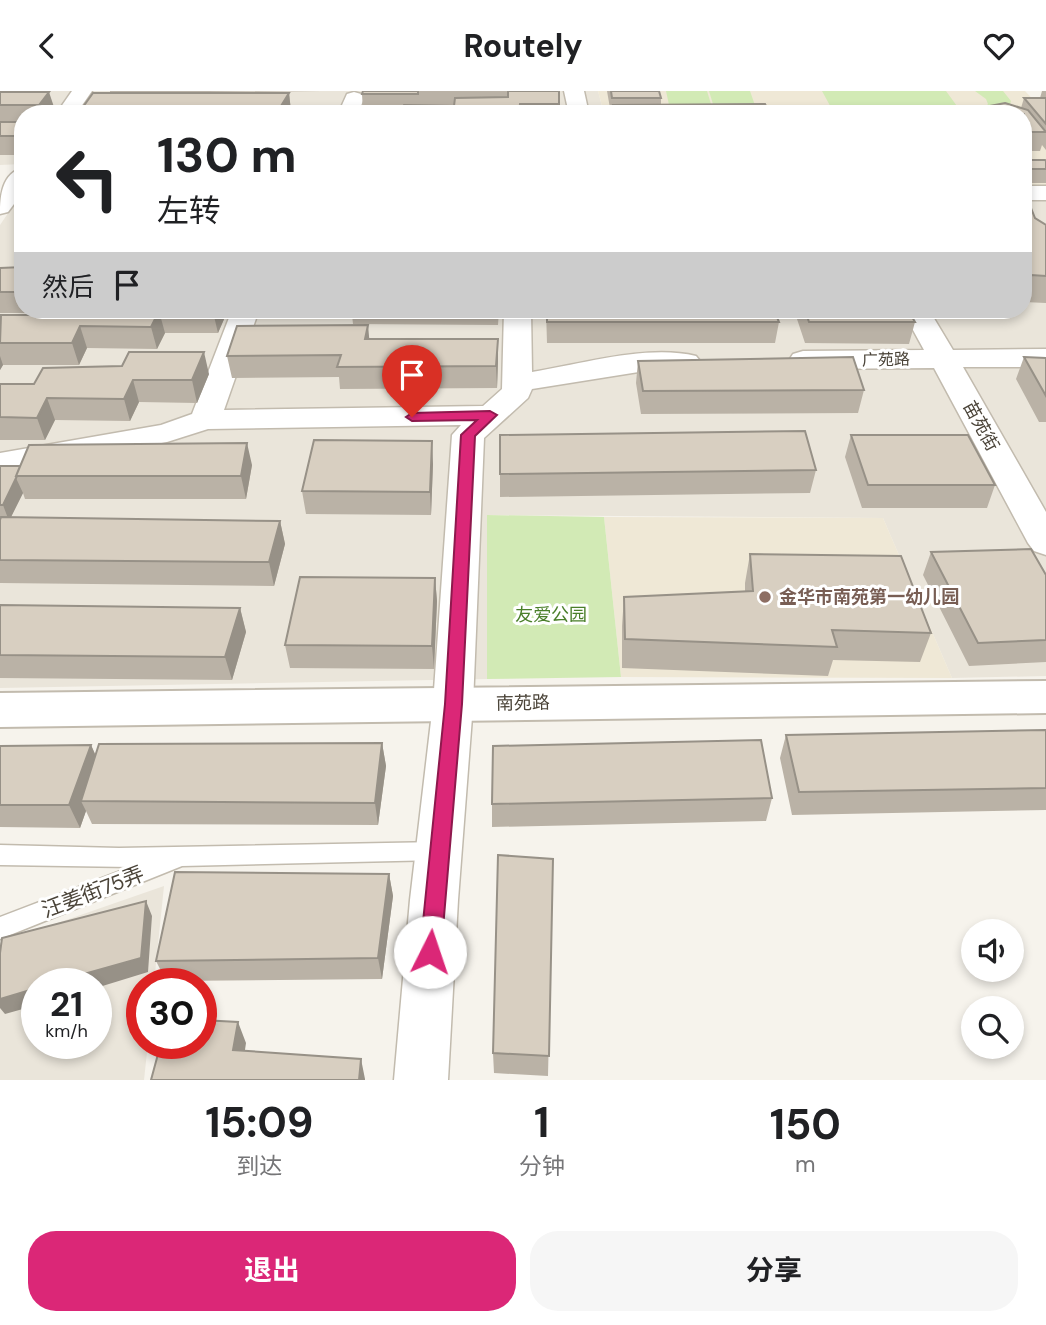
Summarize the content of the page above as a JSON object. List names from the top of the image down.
{
  "streets": {
    "street": ["广苑路", "苗苑街", "南苑路"],
    "lane": ["汪姜街75弄"]
  },
  "crossings": [
    ["广苑路", "苗苑街"]
  ],
  "parks": ["友爱公园"],
  "places": ["金华市南苑第一幼儿园"],
  "page": {
    "header": "Routely",
    "turn": ["130 m", "左转"],
    "then": "然后",
    "speed": "21 km/h",
    "limit": "30",
    "eta": [
      "15:09",
      "到达",
      "1",
      "分钟",
      "150",
      "m"
    ],
    "buttons": ["退出", "分享"]
  }
}
